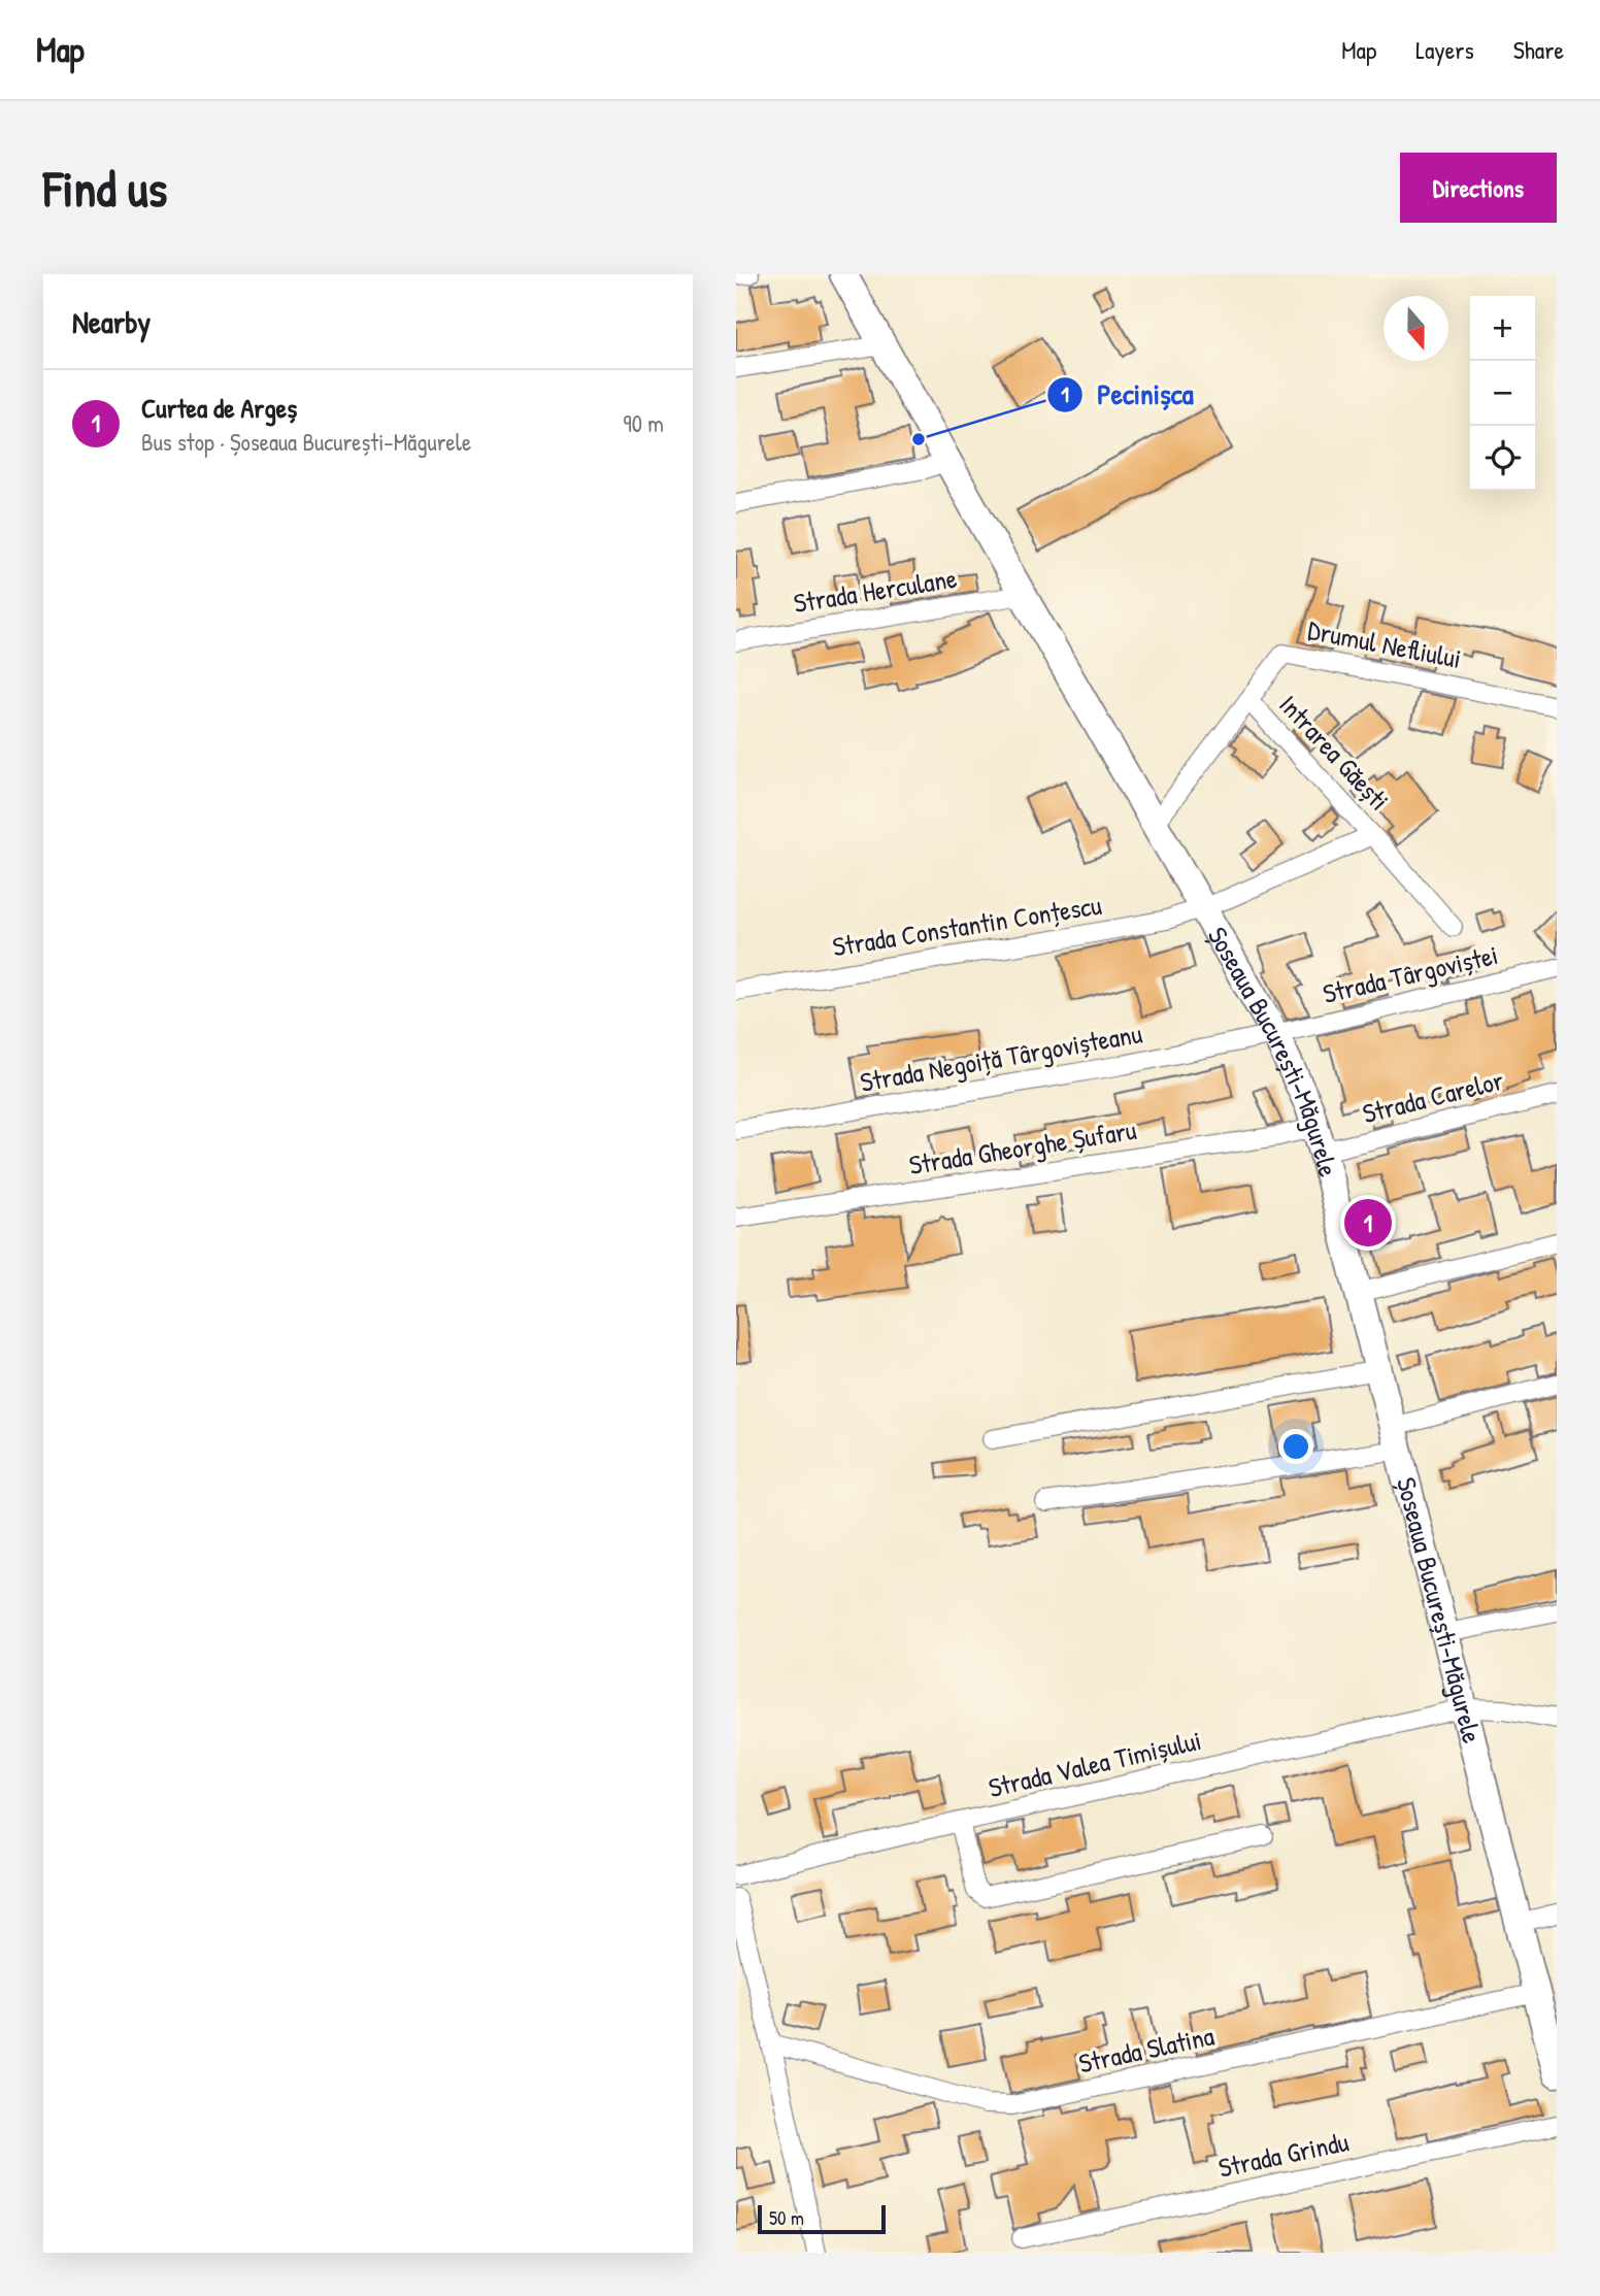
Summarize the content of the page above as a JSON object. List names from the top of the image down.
{
  "streets": {
    "main road": ["Șoseaua București-Măgurele"],
    "street": [
      "Strada Herculane",
      "Drumul Nefliului",
      "Intrarea Găești",
      "Strada Constantin Conțescu",
      "Strada Târgoviștei",
      "Strada Negoiță Târgovișteanu",
      "Strada Carelor",
      "Strada Gheorghe Șufaru",
      "Strada Valea Timișului",
      "Strada Slatina",
      "Strada Grindu"
    ]
  },
  "crossings": [
    ["Strada Herculane", "Șoseaua București-Măgurele"],
    ["Drumul Nefliului", "Intrarea Găești"],
    ["Drumul Nefliului", "Șoseaua București-Măgurele"],
    ["Intrarea Găești", "Strada Constantin Conțescu"],
    ["Intrarea Găești", "Șoseaua București-Măgurele"],
    ["Strada Constantin Conțescu", "Șoseaua București-Măgurele"],
    ["Strada Târgoviștei", "Șoseaua București-Măgurele"],
    ["Strada Târgoviștei", "Strada Negoiță Târgovișteanu"],
    ["Șoseaua București-Măgurele", "Strada Negoiță Târgovișteanu"],
    ["Șoseaua București-Măgurele", "Strada Carelor"],
    ["Șoseaua București-Măgurele", "Strada Gheorghe Șufaru"],
    ["Șoseaua București-Măgurele", "Strada Valea Timișului"],
    ["Șoseaua București-Măgurele", "Strada Slatina"],
    ["Strada Carelor", "Strada Gheorghe Șufaru"]
  ],
  "places": ["Pecinișca"],
  "scale_bar": "50 m",
  "north": "bottom",
  "page": {
    "header": "Map",
    "nav": ["Map", "Layers", "Share"],
    "buttons": "Directions",
    "title": "Find us",
    "heading": "Nearby",
    "map_buttons": ["+", "−"],
    "list": [
      {
        "mark": "1",
        "name": "Curtea de Argeș",
        "note": "Bus stop · Șoseaua București-Măgurele",
        "value": "90 m"
      }
    ],
    "pins": "1",
    "scale": "50 m"
  }
}
